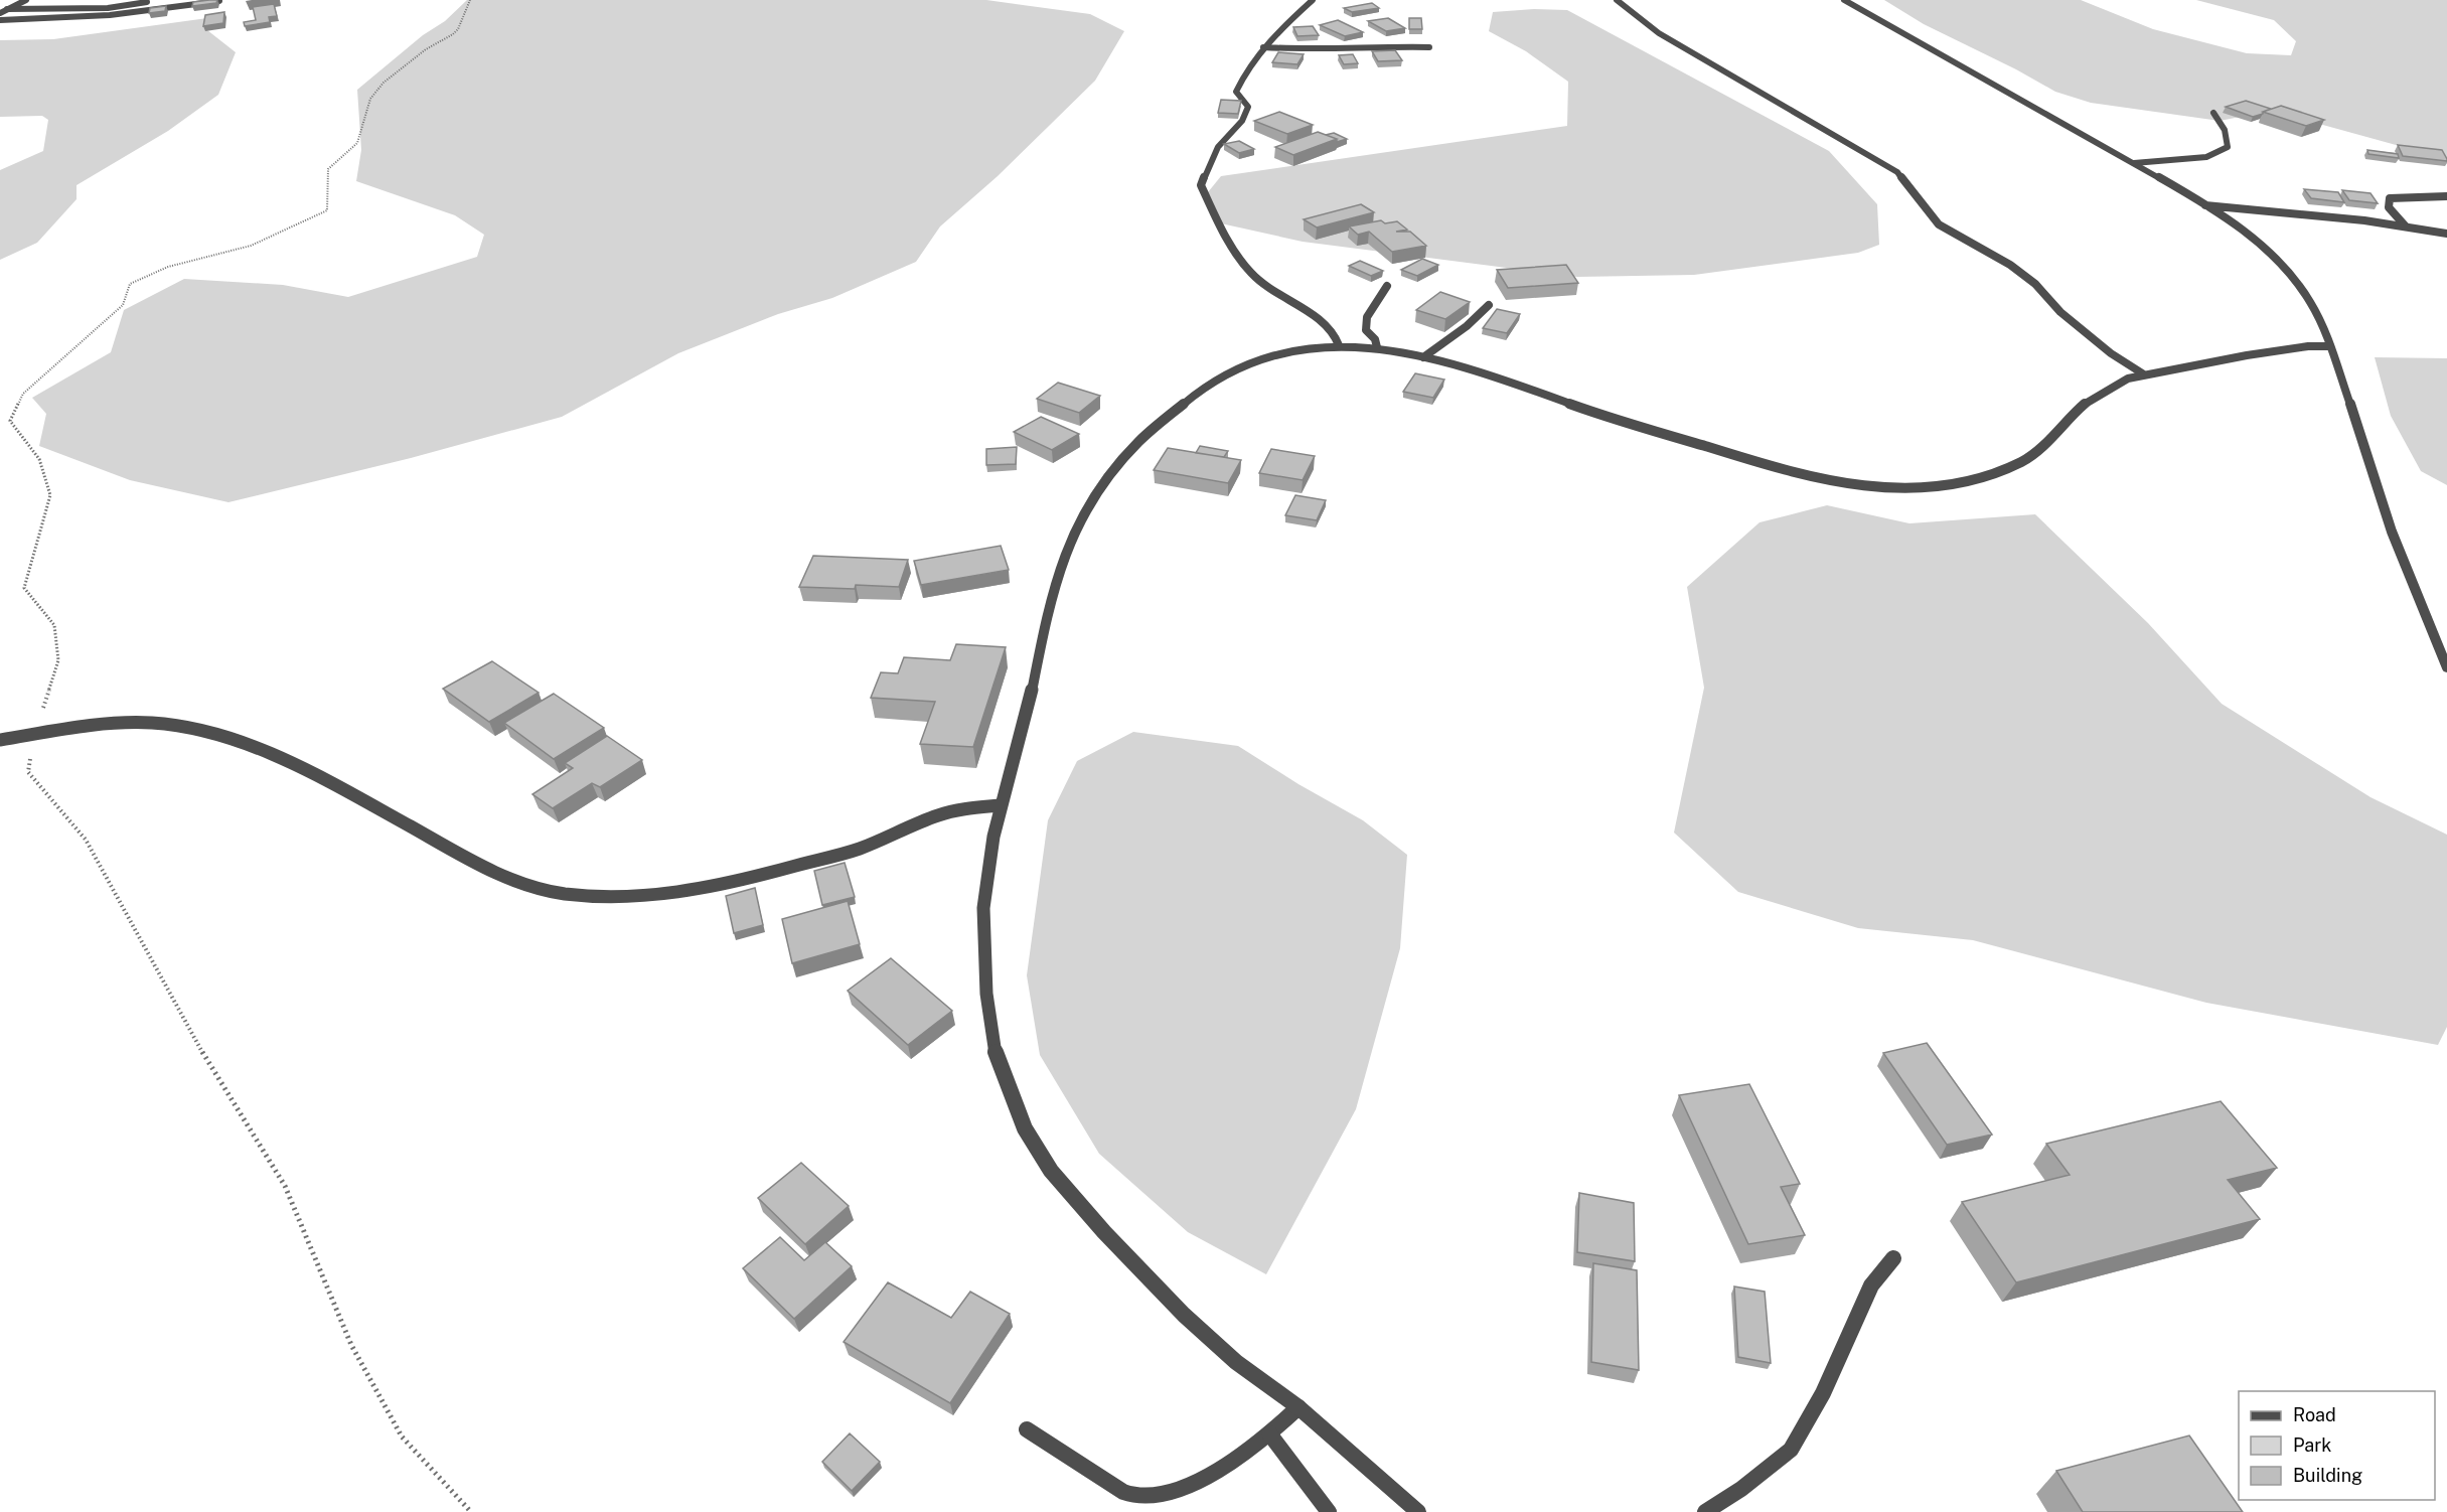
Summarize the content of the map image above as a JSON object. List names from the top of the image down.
{
  "legend": ["Road", "Park", "Building"]
}
